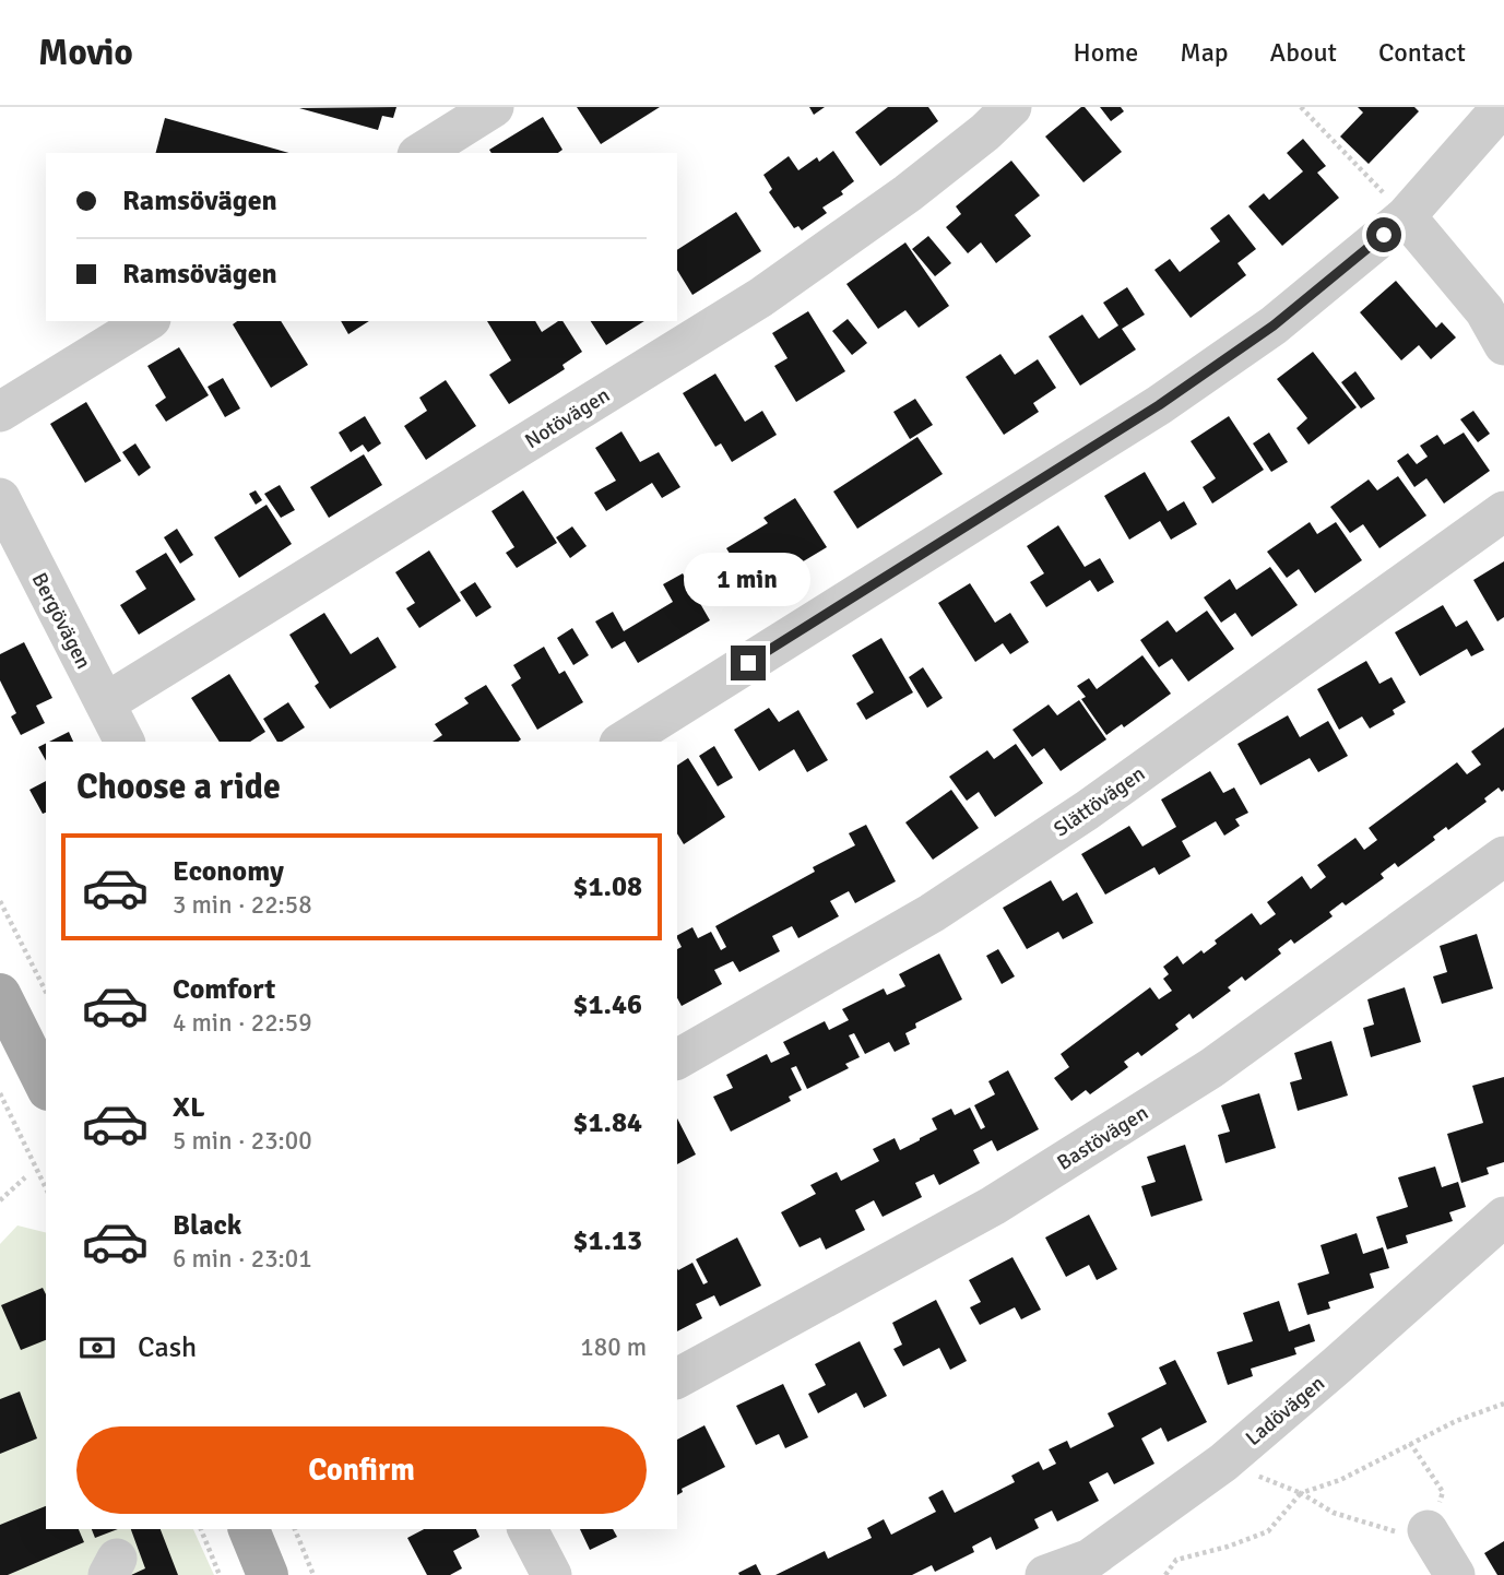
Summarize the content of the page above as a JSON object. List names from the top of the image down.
{
  "streets": {
    "street": [
      "Notövägen",
      "Bergövägen",
      "Slättövägen",
      "Bastövägen",
      "Ladövägen"
    ]
  },
  "crossings": [
    ["Notövägen", "Bergövägen"]
  ],
  "page": {
    "header": "Movio",
    "nav": [
      "Home",
      "Map",
      "About",
      "Contact"
    ],
    "banner": ["Ramsövägen", "Ramsövägen"],
    "bubble": "1 min",
    "heading": "Choose a ride",
    "list": [
      {
        "name": "Economy",
        "note": "3 min · 22:58",
        "value": "$1.08"
      },
      {
        "name": "Comfort",
        "note": "4 min · 22:59",
        "value": "$1.46"
      },
      {
        "name": "XL",
        "note": "5 min · 23:00",
        "value": "$1.84"
      },
      {
        "name": "Black",
        "note": "6 min · 23:01",
        "value": "$1.13"
      }
    ],
    "pay": ["Cash", "180 m"],
    "buttons": "Confirm"
  }
}
